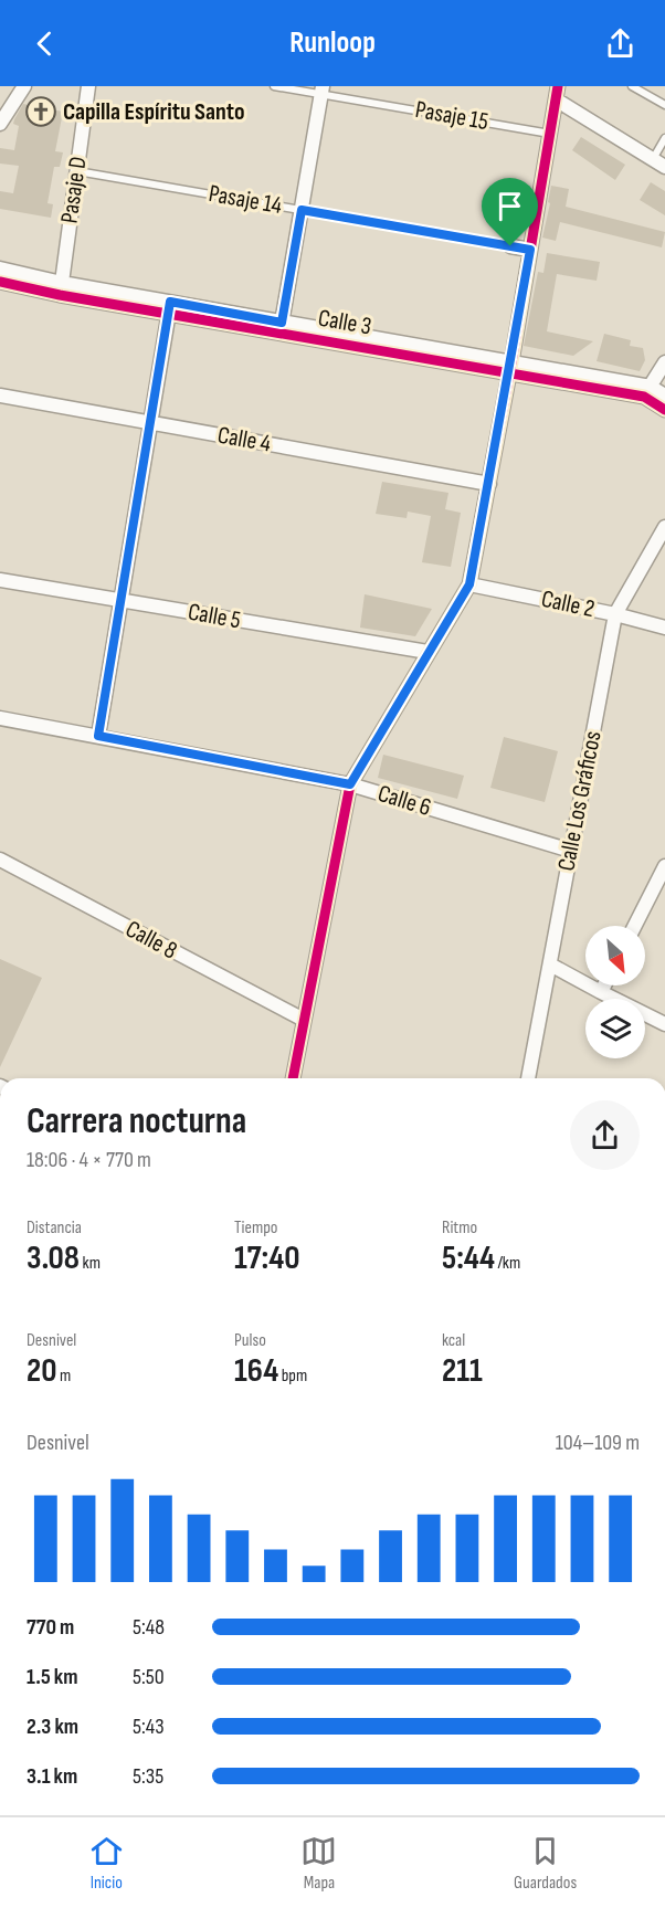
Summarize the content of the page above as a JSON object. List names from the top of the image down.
{
  "streets": {
    "street": [
      "Pasaje D",
      "Pasaje 14",
      "Calle 3",
      "Calle 4",
      "Calle 2",
      "Calle 5",
      "Calle 6",
      "Calle Los Gráficos",
      "Calle 8"
    ],
    "lane": ["Pasaje 15"]
  },
  "crossings": [
    ["Pasaje D", "Pasaje 14"],
    ["Pasaje D", "Calle 3"],
    ["Calle 2", "Calle Los Gráficos"],
    ["Calle 6", "Calle Los Gráficos"]
  ],
  "places": {
    "church": ["Capilla Espíritu Santo"]
  },
  "north": "bottom right",
  "page": {
    "header": "Runloop",
    "heading": ["Carrera nocturna", "18:06 · 4 × 770 m"],
    "stats": [
      ["Distancia", "3.08 km"],
      ["Tiempo", "17:40"],
      ["Ritmo", "5:44 /km"],
      ["Desnivel", "20 m"],
      ["Pulso", "164 bpm"],
      ["kcal", "211"]
    ],
    "chart": ["Desnivel", "104–109 m"],
    "list": [
      {
        "name": "770 m",
        "note": "5:48"
      },
      {
        "name": "1.5 km",
        "note": "5:50"
      },
      {
        "name": "2.3 km",
        "note": "5:43"
      },
      {
        "name": "3.1 km",
        "note": "5:35"
      }
    ],
    "tabs": ["Inicio", "Mapa", "Guardados"]
  }
}
